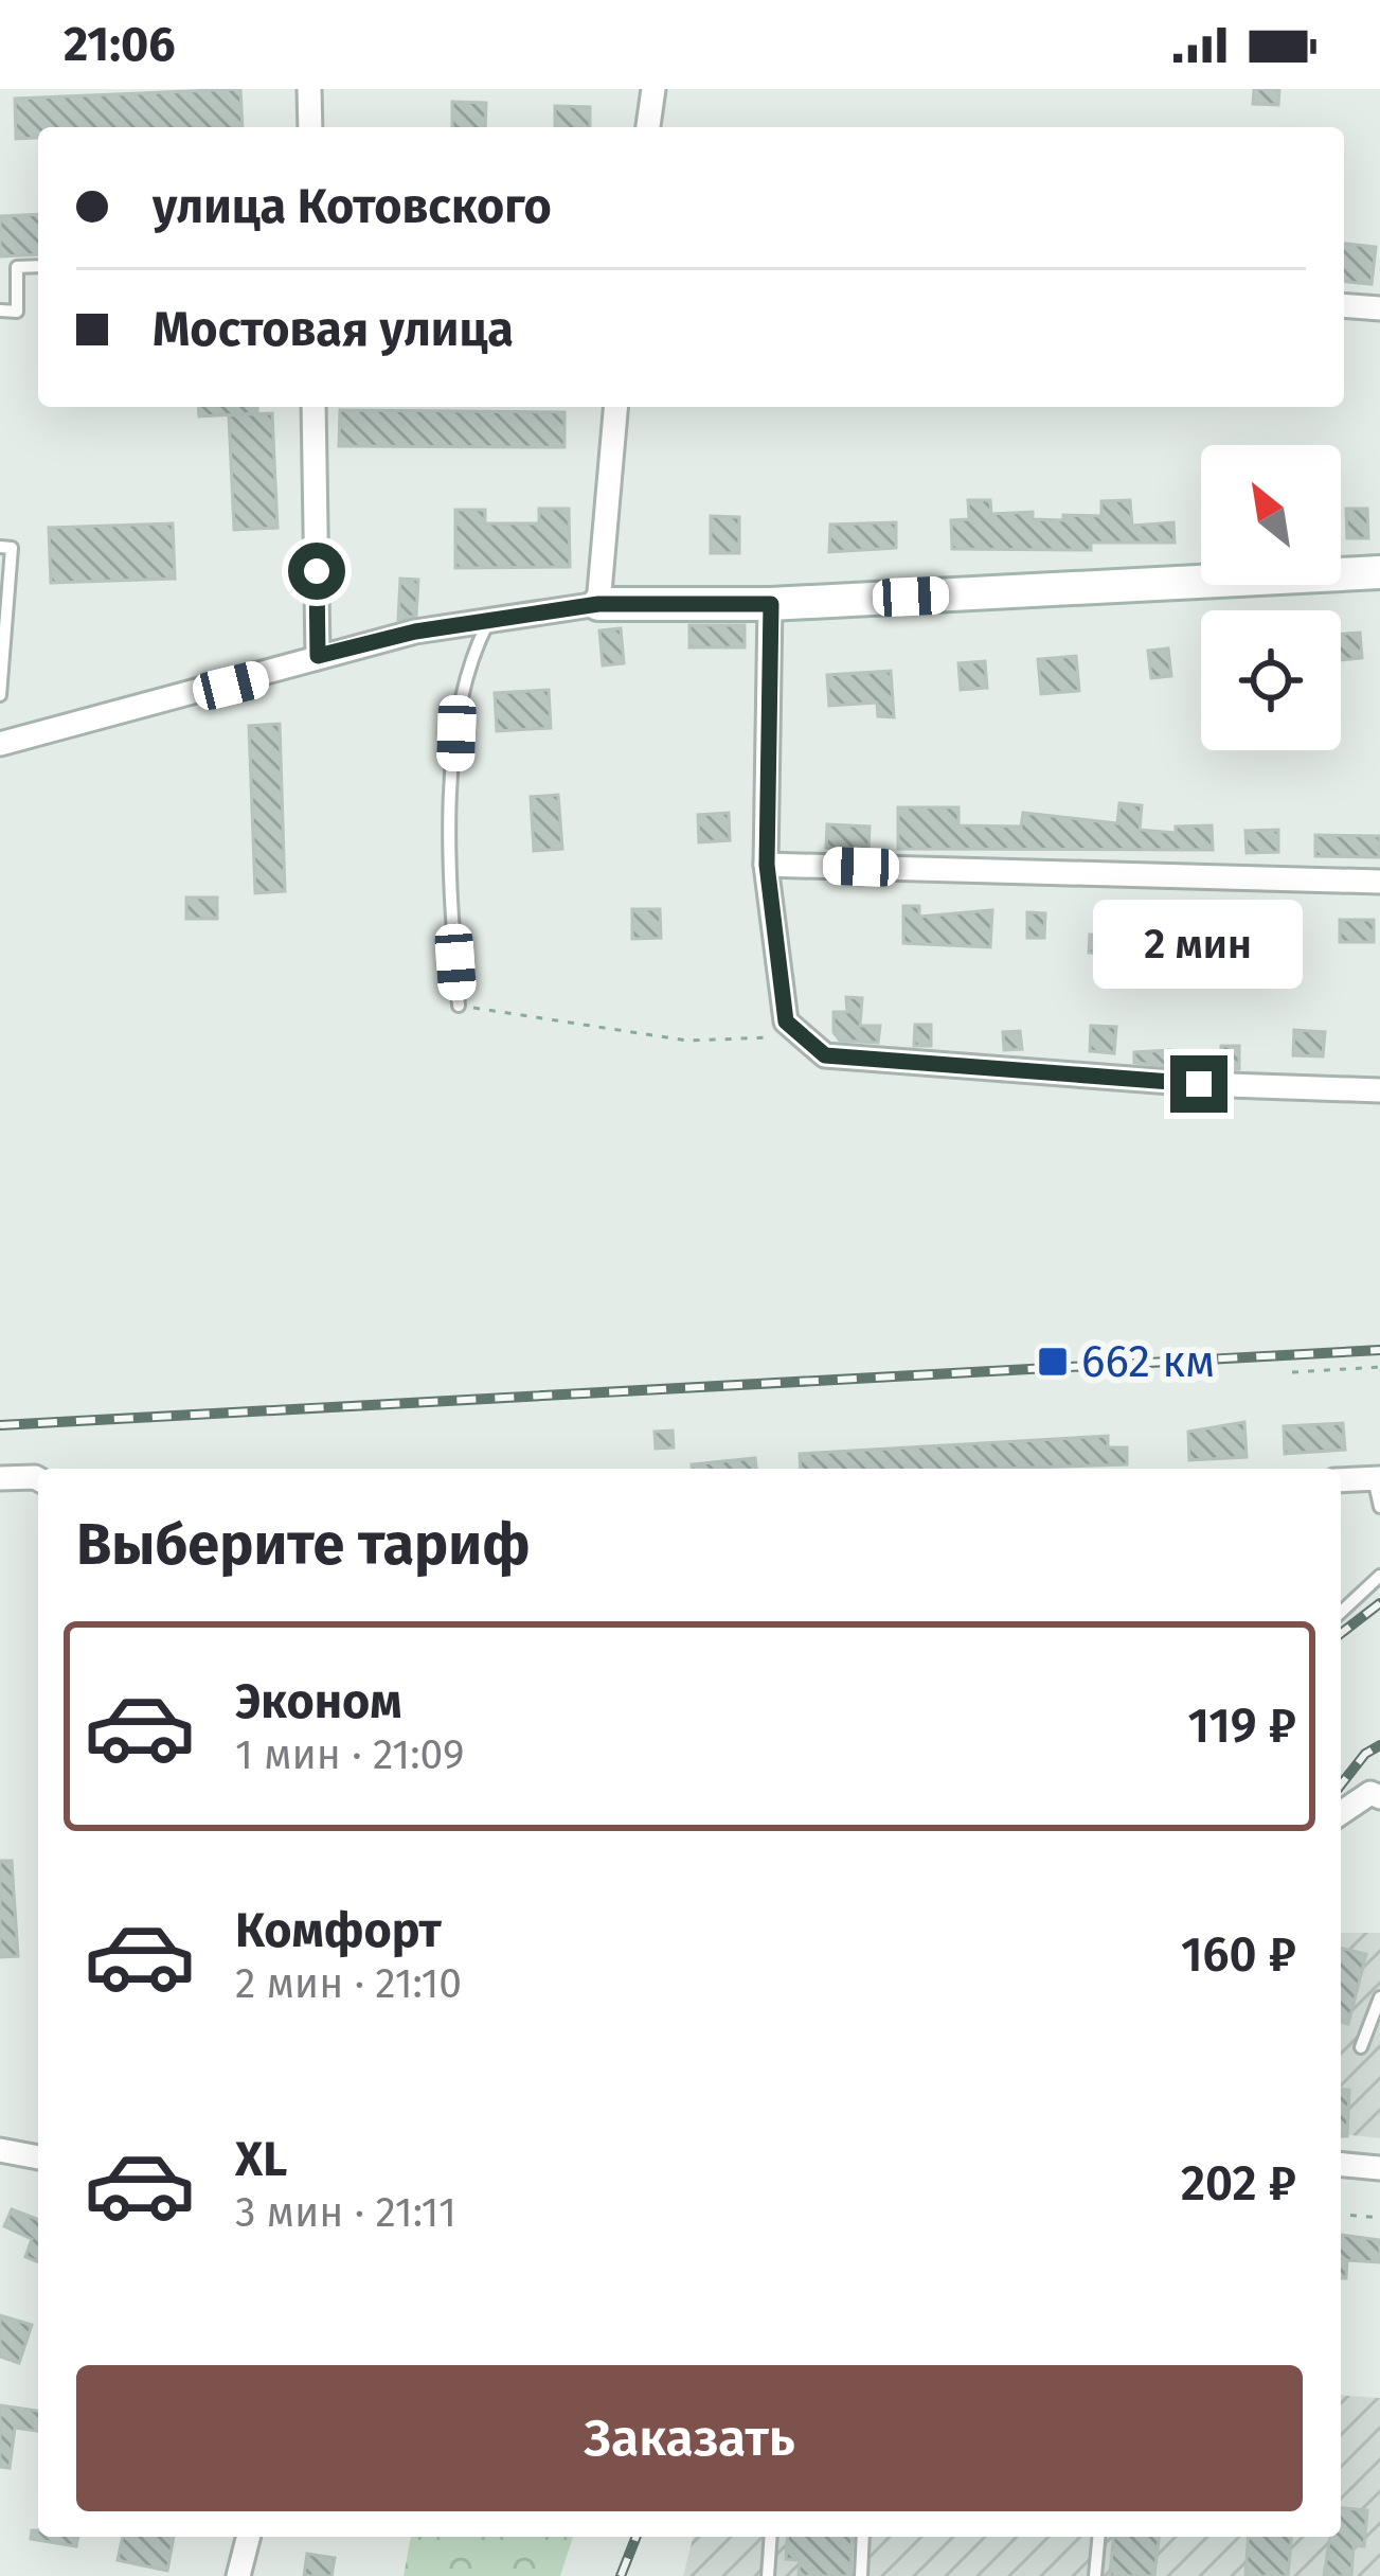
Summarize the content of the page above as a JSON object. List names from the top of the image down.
{
  "places": {
    "transit": ["662 км"]
  },
  "north": "top left",
  "page": {
    "status": "21:06",
    "banner": ["улица Котовского", "Мостовая улица"],
    "bubble": "2 мин",
    "heading": "Выберите тариф",
    "list": [
      {
        "name": "Эконом",
        "note": "1 мин · 21:09",
        "value": "119 ₽"
      },
      {
        "name": "Комфорт",
        "note": "2 мин · 21:10",
        "value": "160 ₽"
      },
      {
        "name": "XL",
        "note": "3 мин · 21:11",
        "value": "202 ₽"
      }
    ],
    "buttons": "Заказать"
  }
}
